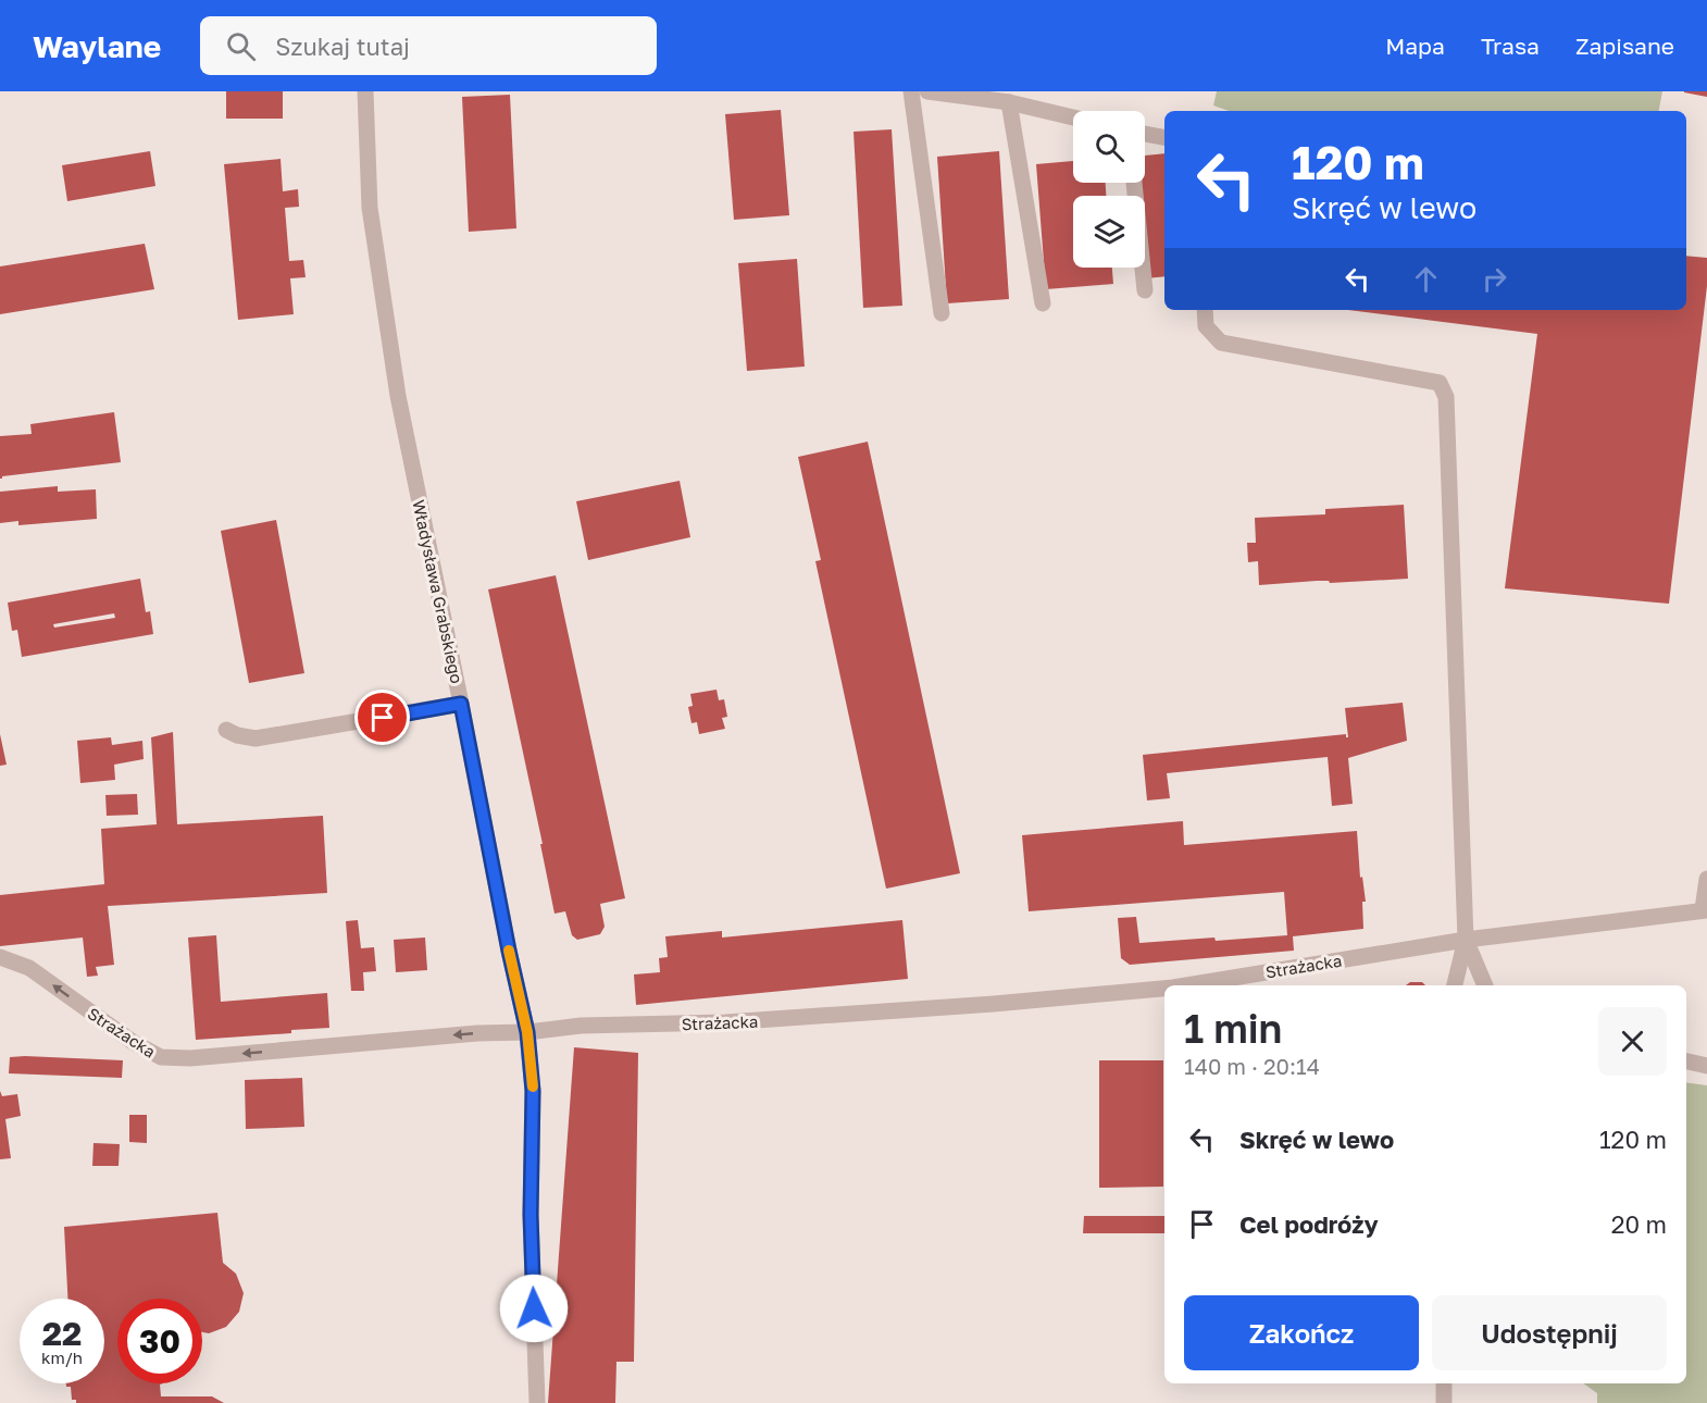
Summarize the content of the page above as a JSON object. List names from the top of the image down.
{
  "streets": {
    "street": ["Władysława Grabskiego", "Strażacka"]
  },
  "crossings": [
    ["Władysława Grabskiego", "Strażacka"]
  ],
  "page": {
    "header": "Waylane",
    "search": "Szukaj tutaj",
    "nav": ["Mapa", "Trasa", "Zapisane"],
    "turn": ["120 m", "Skręć w lewo"],
    "heading": ["1 min", "140 m · 20:14"],
    "list": [
      {
        "name": "Skręć w lewo",
        "value": "120 m"
      },
      {
        "name": "Cel podróży",
        "value": "20 m"
      }
    ],
    "buttons": ["Zakończ", "Udostępnij"],
    "speed": "22 km/h",
    "limit": "30"
  }
}
